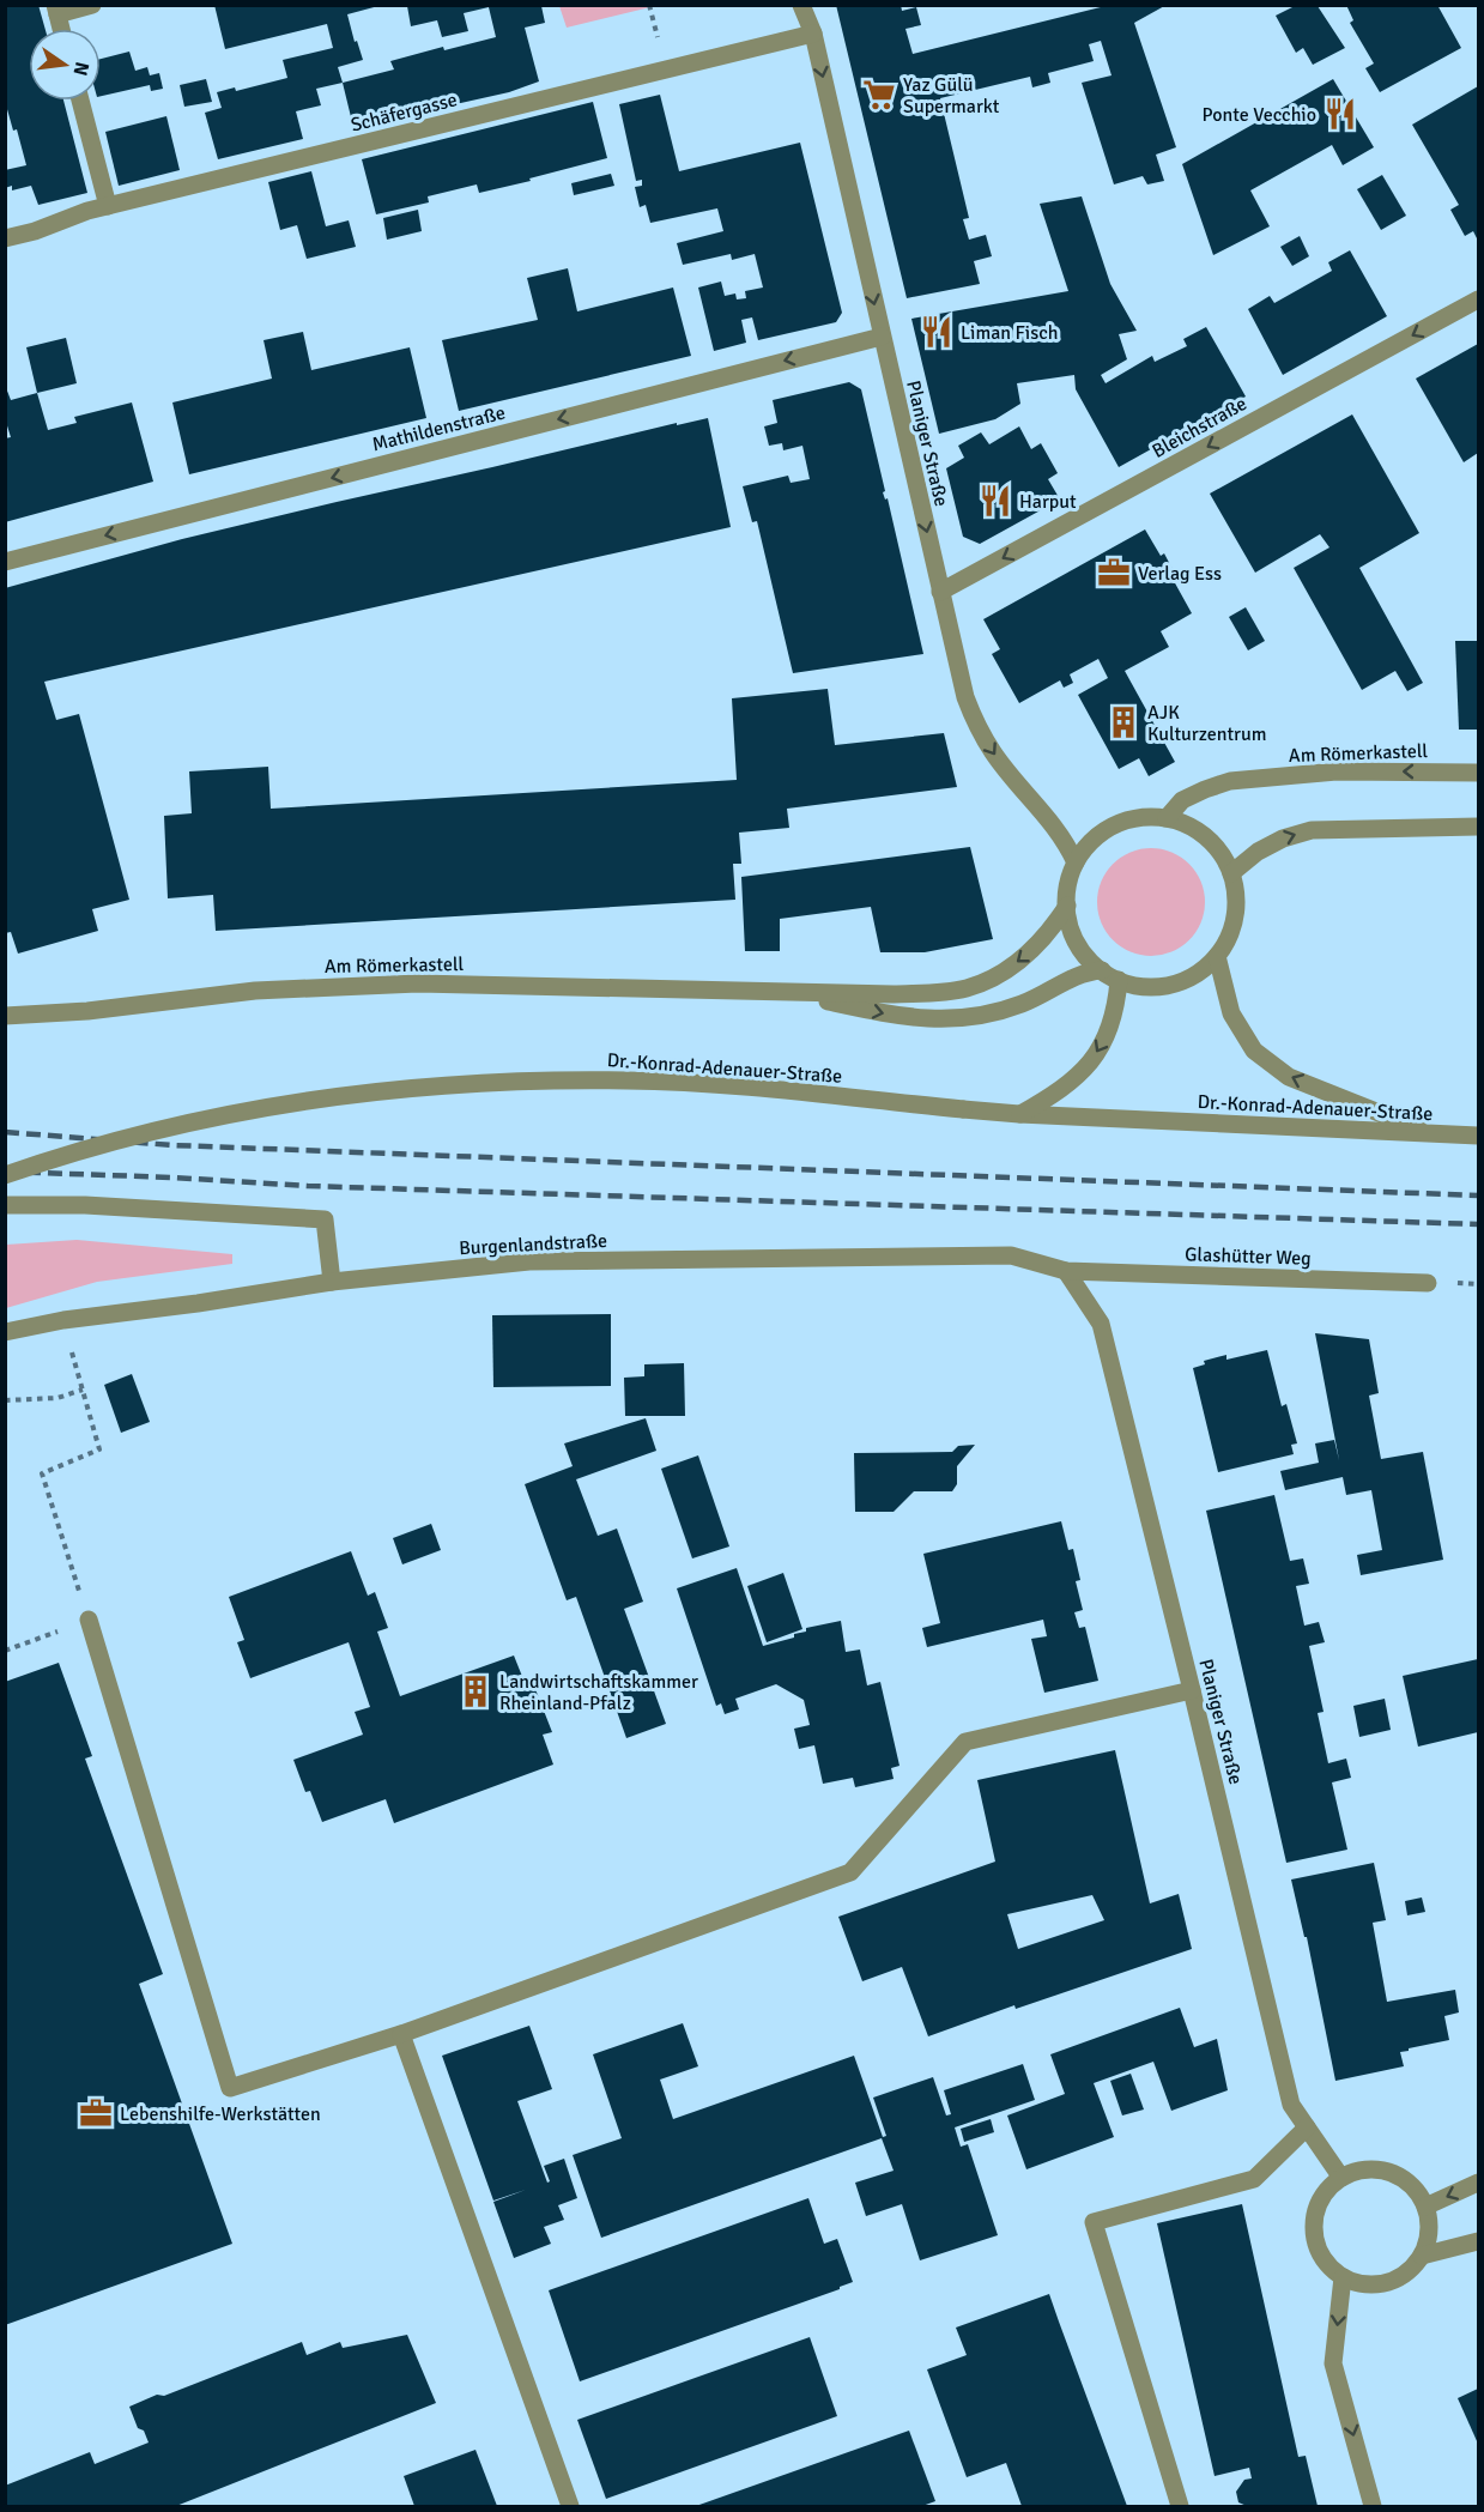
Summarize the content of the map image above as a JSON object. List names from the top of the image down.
{
  "streets": {
    "street": [
      "Schäfergasse",
      "Bleichstraße",
      "Mathildenstraße",
      "Planiger Straße",
      "Am Römerkastell",
      "Dr.-Konrad-Adenauer-Straße",
      "Burgenlandstraße",
      "Glashütter Weg"
    ]
  },
  "crossings": [
    ["Schäfergasse", "Planiger Straße"],
    ["Bleichstraße", "Planiger Straße"],
    ["Mathildenstraße", "Planiger Straße"],
    ["Planiger Straße", "Am Römerkastell"],
    ["Planiger Straße", "Burgenlandstraße"],
    ["Planiger Straße", "Glashütter Weg"],
    ["Burgenlandstraße", "Glashütter Weg"]
  ],
  "one_way": ["Bleichstraße", "Mathildenstraße", "Planiger Straße"],
  "places": {
    "supermarket": ["Yaz Gülü Supermarkt"],
    "restaurant": ["Ponte Vecchio", "Liman Fisch", "Harput"],
    "office": ["Verlag Ess", "Lebenshilfe-Werkstätten"],
    "building": ["AJK Kulturzentrum", "Landwirtschaftskammer Rheinland-Pfalz"]
  },
  "north": "right"
}
